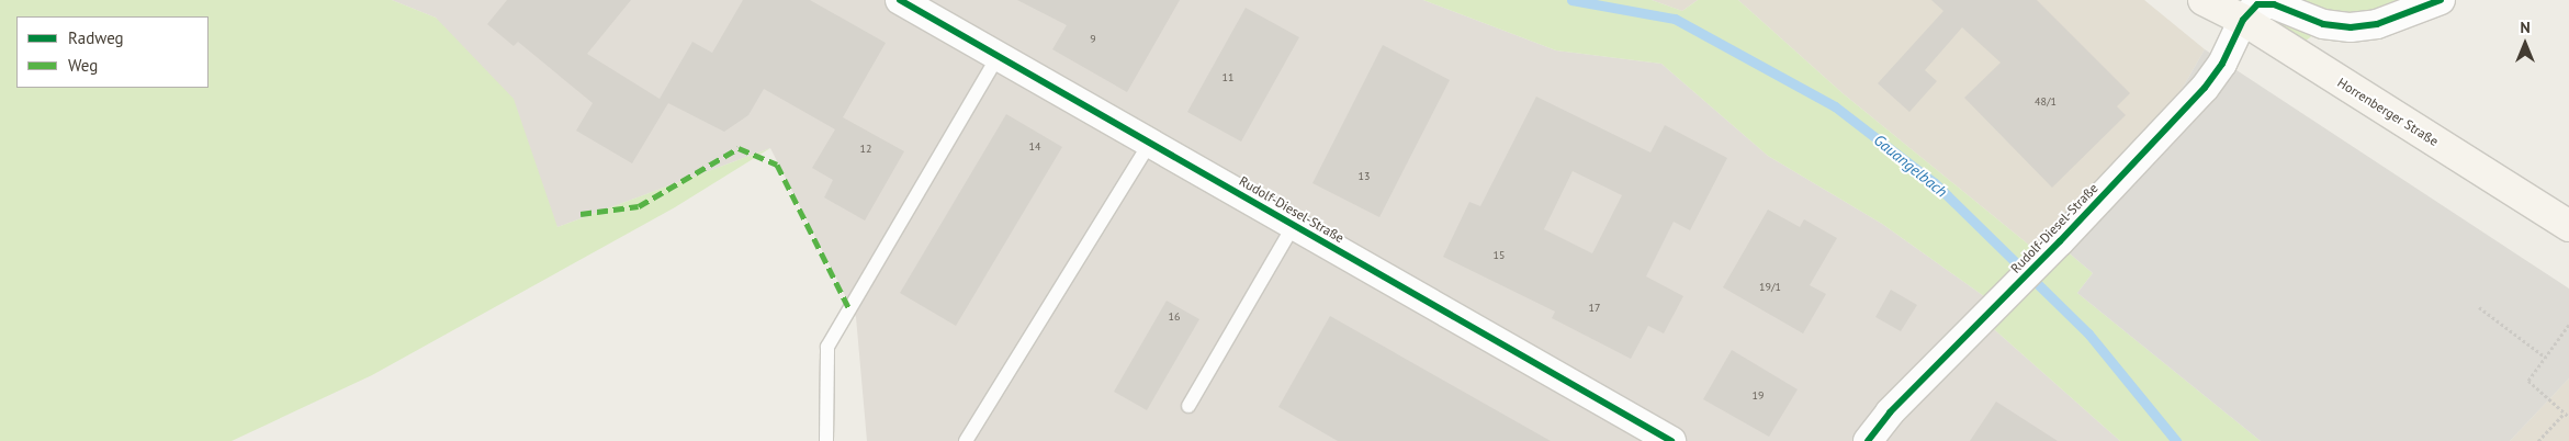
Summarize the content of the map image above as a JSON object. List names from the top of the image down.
{
  "streets": {
    "street": ["Horrenberger Straße", "Rudolf-Diesel-Straße"]
  },
  "crossings": [
    ["Horrenberger Straße", "Rudolf-Diesel-Straße"]
  ],
  "water": ["Gauangelbach"],
  "house_numbers": [
    "9",
    "11",
    "48/1",
    "14",
    "12",
    "13",
    "15",
    "19/1",
    "17",
    "16",
    "19"
  ],
  "legend": ["Radweg", "Weg"],
  "north": "top"
}
